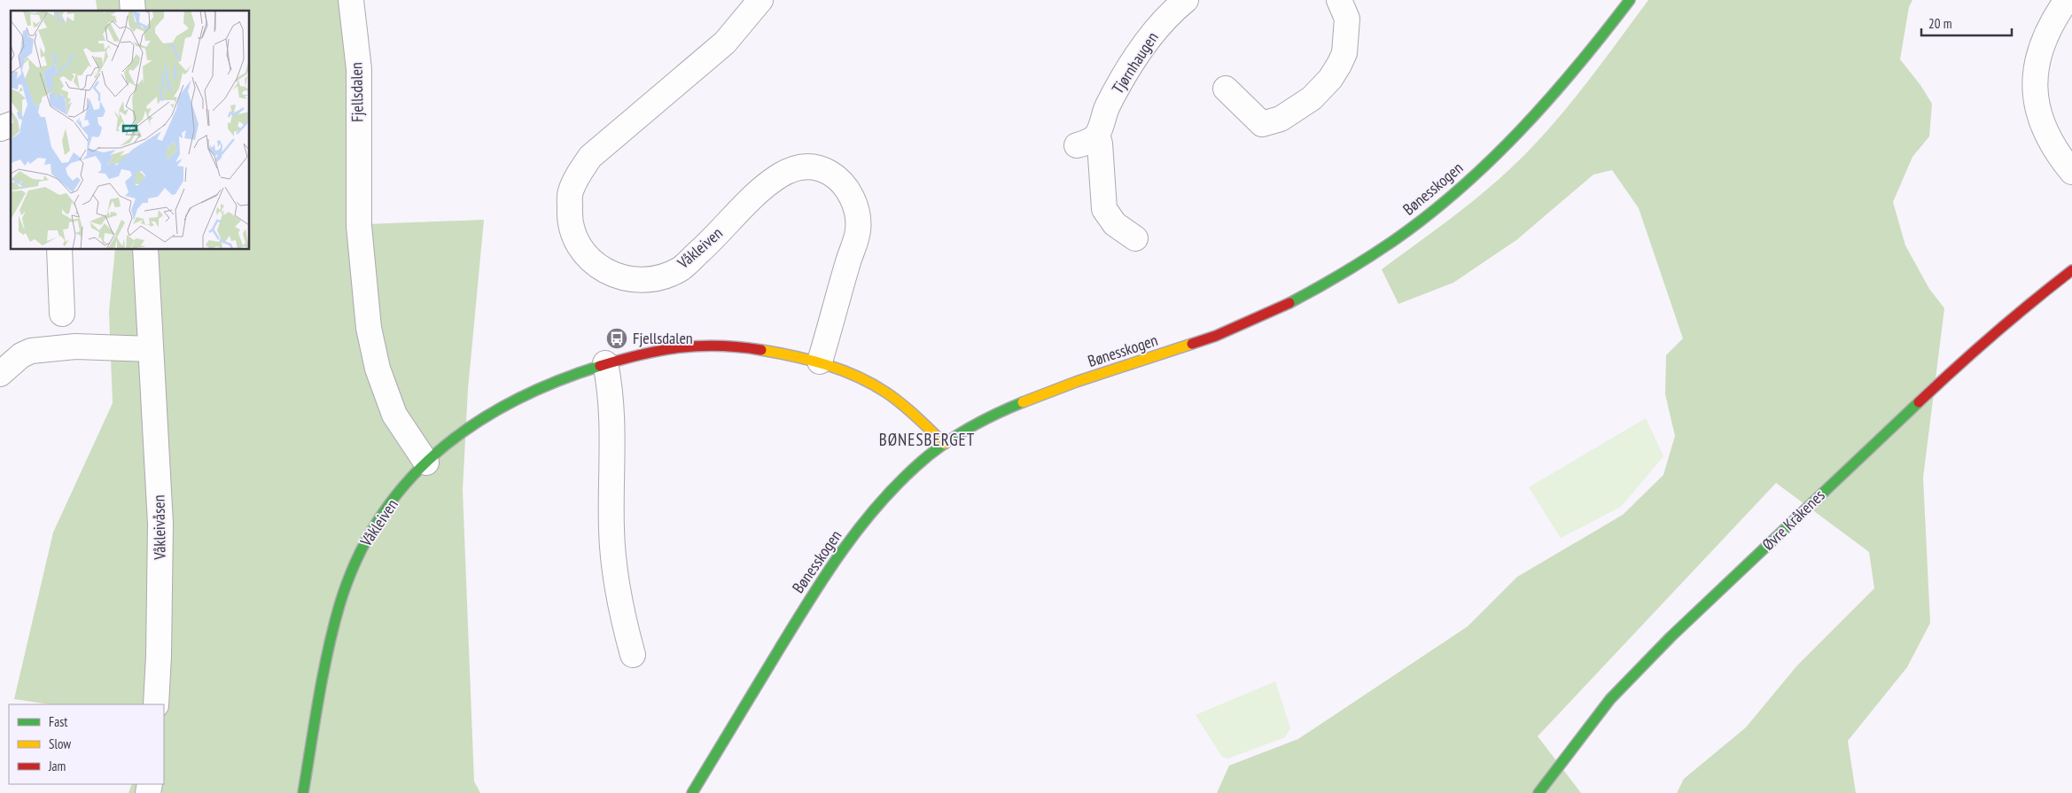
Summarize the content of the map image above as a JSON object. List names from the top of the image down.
{
  "streets": {
    "main road": ["Bønesskogen", "Våkleiven", "Øvre Kråkenes"],
    "street": ["Tjørnhaugen", "Fjellsdalen", "Våkleivåsen"]
  },
  "crossings": [
    ["Fjellsdalen", "Våkleiven"],
    ["Bønesskogen", "Våkleiven"]
  ],
  "districts": ["BØNESBERGET"],
  "places": {
    "bus stop": ["Fjellsdalen"]
  },
  "legend": ["Fast", "Slow", "Jam"],
  "scale_bar": "20 m"
}
